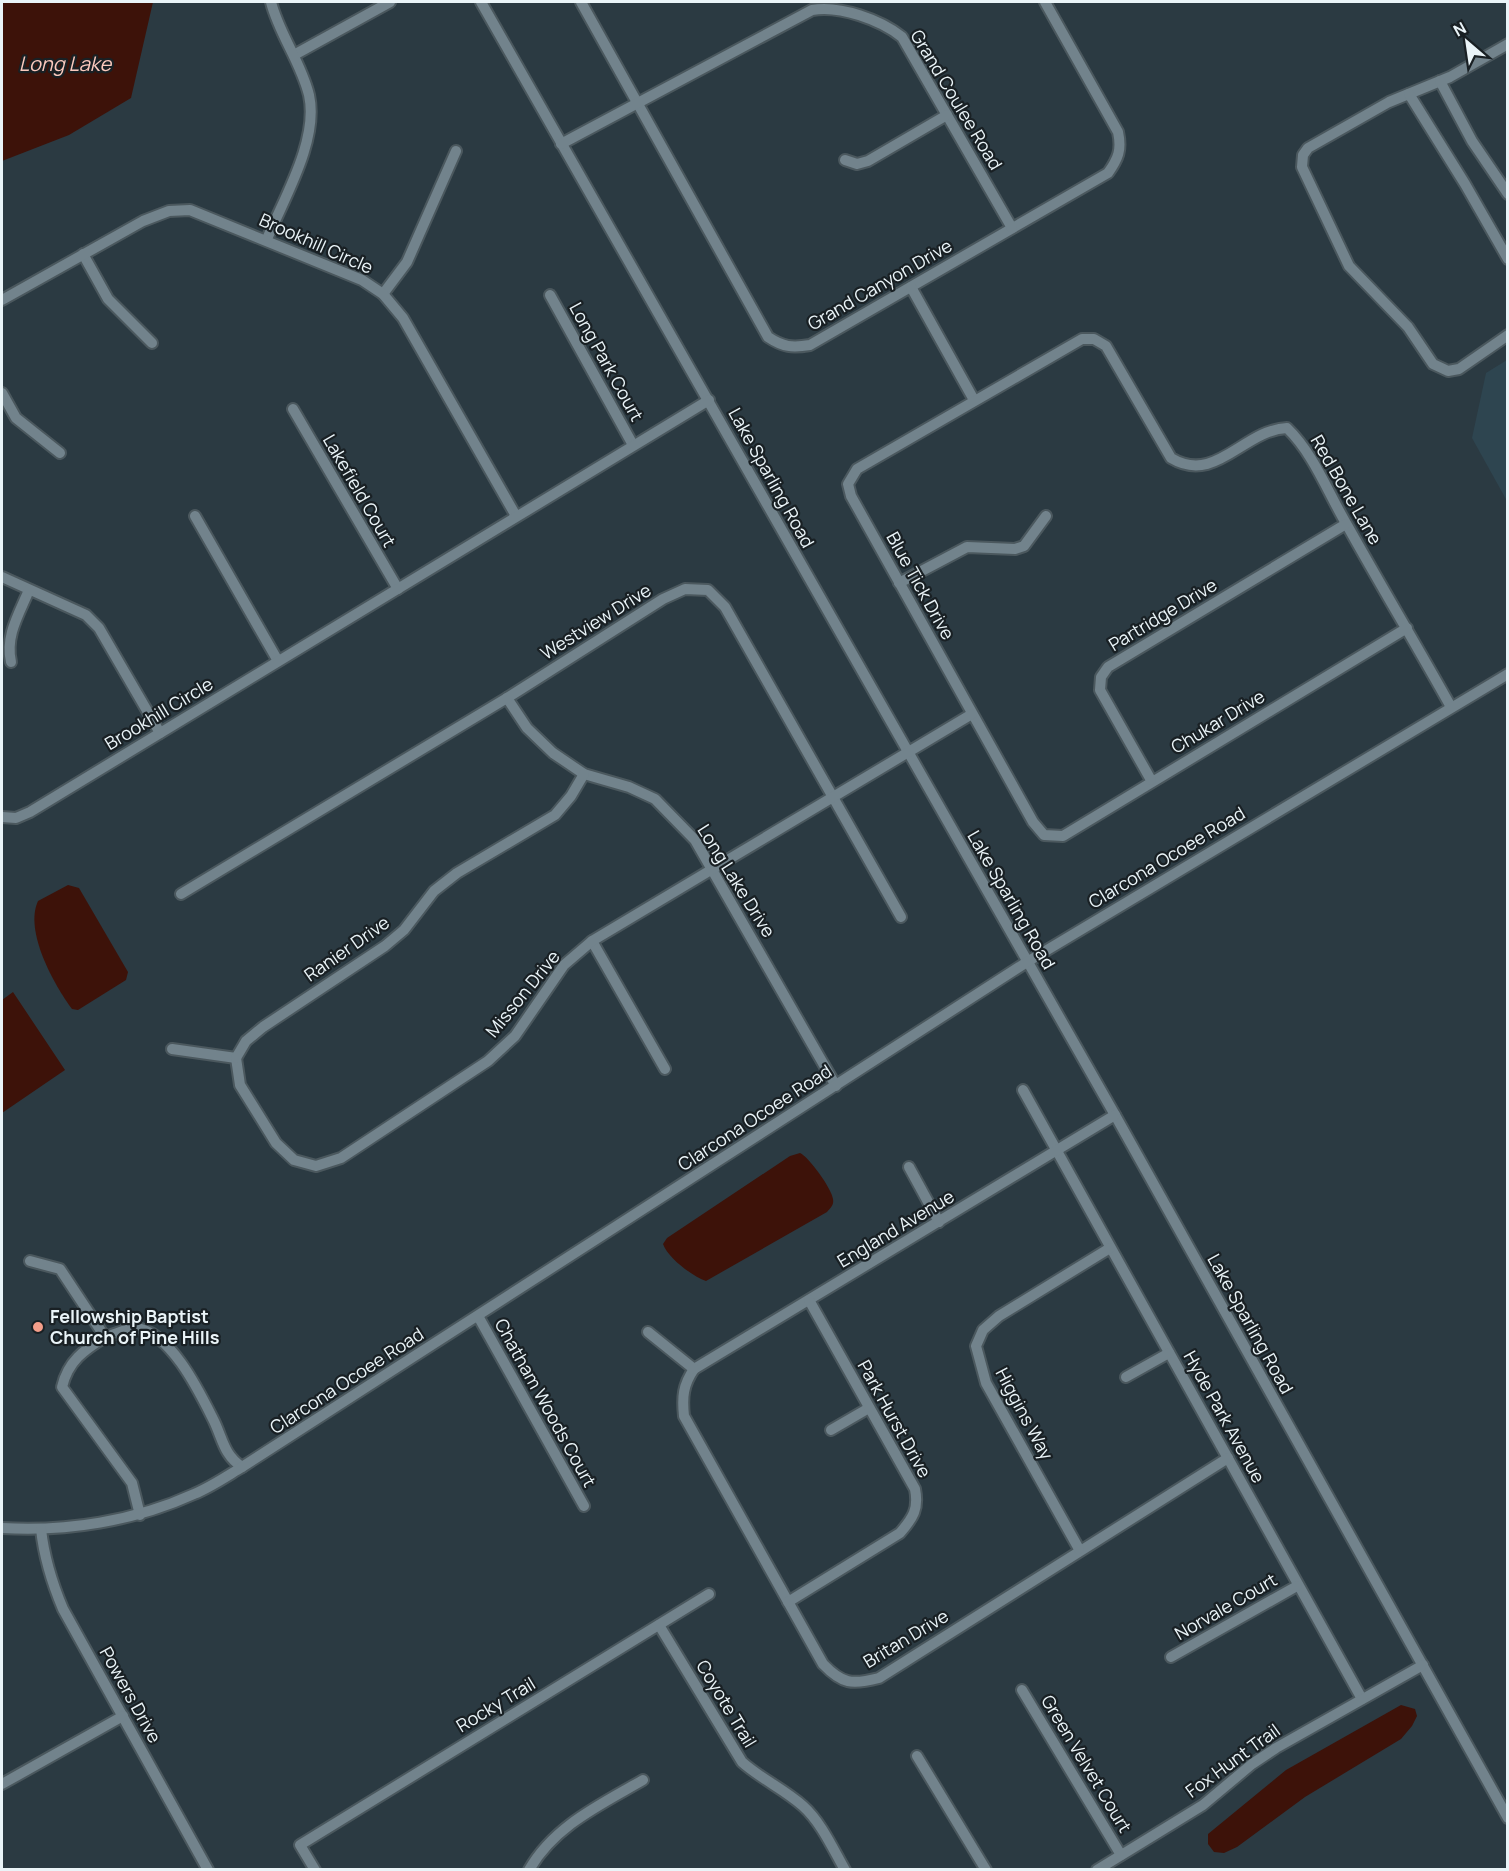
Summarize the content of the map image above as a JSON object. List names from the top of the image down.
{
  "streets": {
    "street": [
      "Grand Coulee Road",
      "Brookhill Circle",
      "Grand Canyon Drive",
      "Long Park Court",
      "Lake Sparling Road",
      "Red Bone Lane",
      "Lakefield Court",
      "Blue Tick Drive",
      "Partridge Drive",
      "Westview Drive",
      "Chukar Drive",
      "Clarcona Ocoee Road",
      "Long Lake Drive",
      "Ranier Drive",
      "Misson Drive",
      "England Avenue",
      "Chatham Woods Court",
      "Higgins Way",
      "Hyde Park Avenue",
      "Park Hurst Drive",
      "Norvale Court",
      "Britan Drive",
      "Powers Drive",
      "Coyote Trail",
      "Rocky Trail",
      "Fox Hunt Trail",
      "Green Velvet Court"
    ]
  },
  "crossings": [
    ["Grand Coulee Road", "Grand Canyon Drive"],
    ["Grand Coulee Road", "Lake Sparling Road"],
    ["Brookhill Circle", "Long Park Court"],
    ["Brookhill Circle", "Lake Sparling Road"],
    ["Brookhill Circle", "Lakefield Court"],
    ["Lake Sparling Road", "Clarcona Ocoee Road"],
    ["Lake Sparling Road", "Misson Drive"],
    ["Lake Sparling Road", "England Avenue"],
    ["Lake Sparling Road", "Fox Hunt Trail"],
    ["Red Bone Lane", "Blue Tick Drive"],
    ["Red Bone Lane", "Partridge Drive"],
    ["Red Bone Lane", "Chukar Drive"],
    ["Red Bone Lane", "Clarcona Ocoee Road"],
    ["Blue Tick Drive", "Chukar Drive"],
    ["Blue Tick Drive", "Misson Drive"],
    ["Partridge Drive", "Chukar Drive"],
    ["Westview Drive", "Long Lake Drive"],
    ["Westview Drive", "Misson Drive"],
    ["Clarcona Ocoee Road", "Long Lake Drive"],
    ["Clarcona Ocoee Road", "Chatham Woods Court"],
    ["Clarcona Ocoee Road", "Powers Drive"],
    ["Long Lake Drive", "Ranier Drive"],
    ["Long Lake Drive", "Misson Drive"],
    ["Ranier Drive", "Misson Drive"],
    ["England Avenue", "Hyde Park Avenue"],
    ["England Avenue", "Park Hurst Drive"],
    ["England Avenue", "Britan Drive"],
    ["Higgins Way", "Hyde Park Avenue"],
    ["Higgins Way", "Britan Drive"],
    ["Hyde Park Avenue", "Norvale Court"],
    ["Hyde Park Avenue", "Britan Drive"],
    ["Hyde Park Avenue", "Fox Hunt Trail"],
    ["Park Hurst Drive", "Britan Drive"],
    ["Coyote Trail", "Rocky Trail"],
    ["Fox Hunt Trail", "Green Velvet Court"]
  ],
  "water": ["Long Lake"],
  "places": ["Fellowship Baptist Church of Pine Hills"],
  "north": "top left"
}
